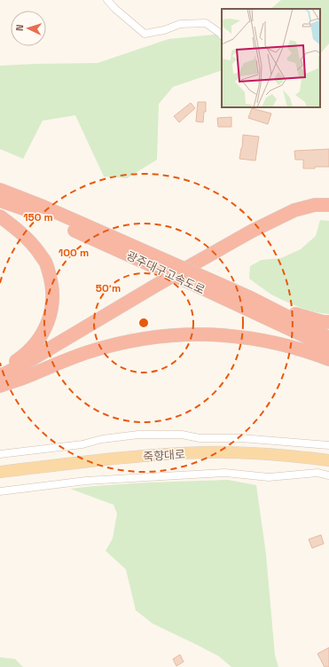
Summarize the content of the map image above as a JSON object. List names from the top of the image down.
{
  "streets": {
    "highway": ["광주대구고속도로"],
    "main road": ["죽향대로"]
  },
  "north": "left",
  "rings": ["150 m", "100 m", "50 m"]
}
